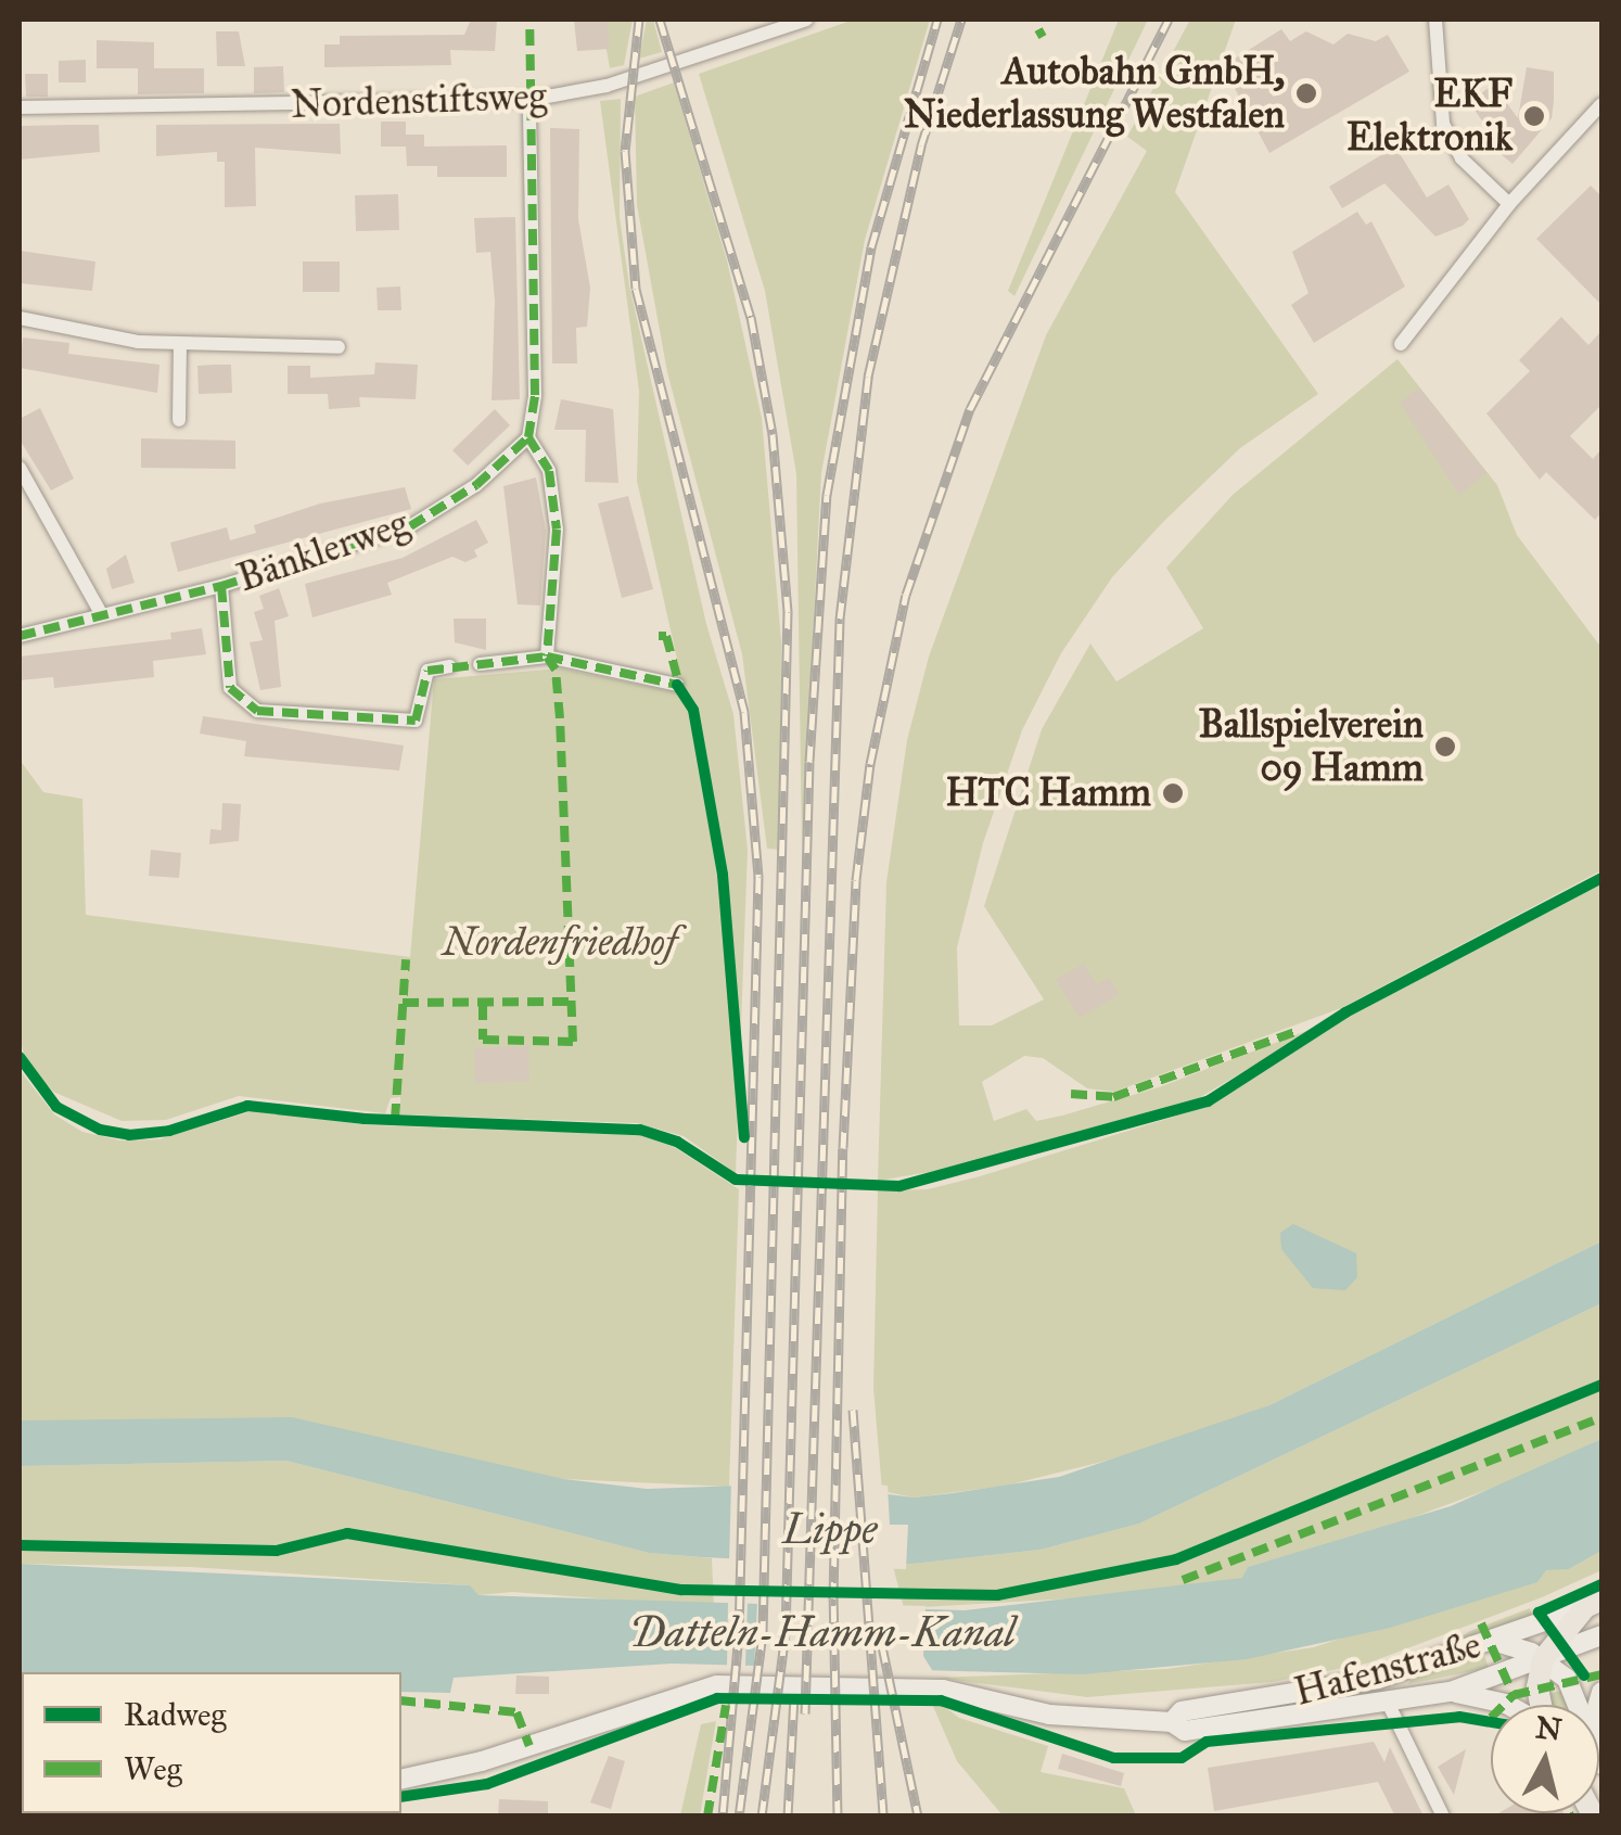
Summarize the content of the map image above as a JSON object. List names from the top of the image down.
{
  "streets": {
    "main road": ["Hafenstraße"],
    "street": ["Nordenstiftsweg", "Bänklerweg"]
  },
  "water": ["Lippe", "Datteln-Hamm-Kanal"],
  "parks": ["Nordenfriedhof"],
  "places": [
    "Autobahn GmbH, Niederlassung Westfalen",
    "EKF Elektronik",
    "Ballspielverein 09 Hamm",
    "HTC Hamm"
  ],
  "legend": ["Radweg", "Weg"],
  "north": "top"
}
